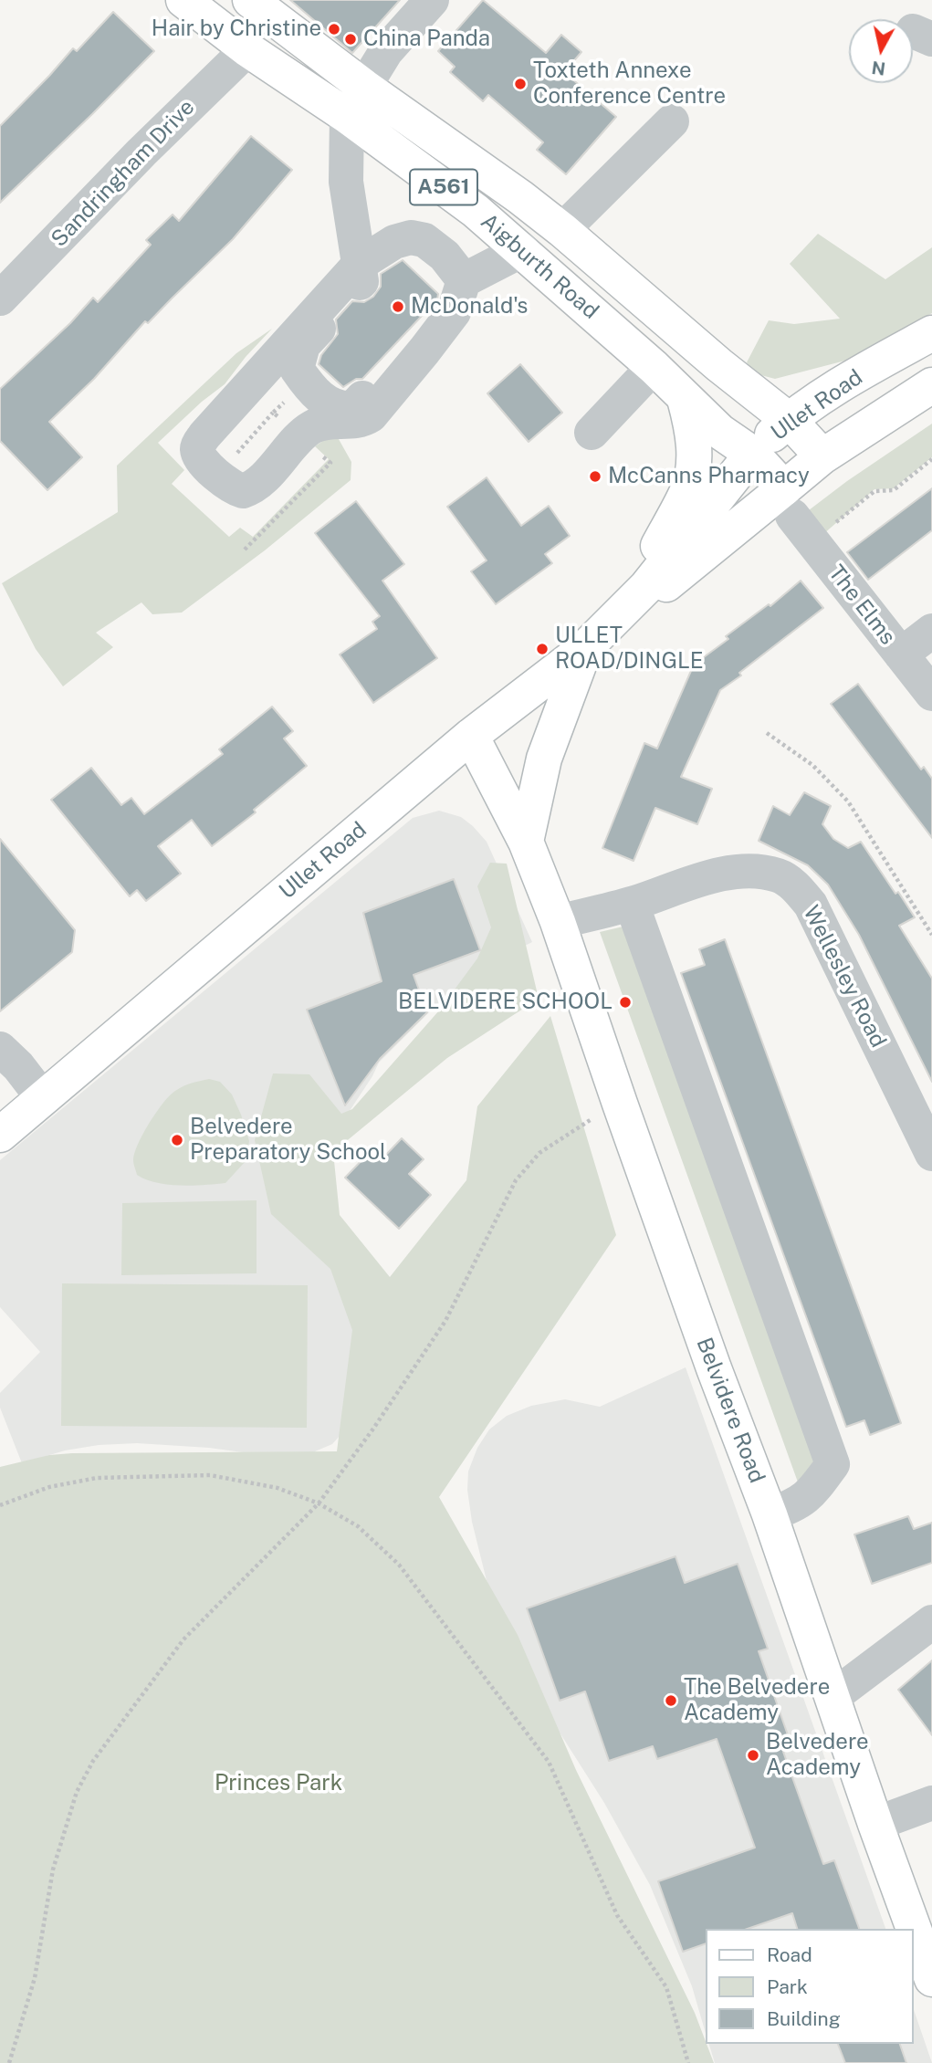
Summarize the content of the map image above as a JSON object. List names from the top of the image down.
{
  "streets": {
    "main road": [
      "A561",
      "Aigburth Road",
      "Ullet Road",
      "Belvidere Road"
    ],
    "street": ["Sandringham Drive", "The Elms", "Wellesley Road"]
  },
  "crossings": [
    ["Sandringham Drive", "Aigburth Road"],
    ["A561", "Aigburth Road"],
    ["A561", "Ullet Road"],
    ["Aigburth Road", "Ullet Road"],
    ["Aigburth Road", "The Elms"],
    ["Ullet Road", "The Elms"],
    ["Ullet Road", "Belvidere Road"],
    ["Wellesley Road", "Belvidere Road"]
  ],
  "parks": ["Princes Park"],
  "places": [
    "Hair by Christine",
    "China Panda",
    "Toxteth Annexe Conference Centre",
    "McDonald's",
    "McCanns Pharmacy",
    "ULLET ROAD/DINGLE",
    "BELVIDERE SCHOOL",
    "Belvedere Preparatory School",
    "The Belvedere Academy",
    "Belvedere Academy"
  ],
  "legend": ["Road", "Park", "Building"],
  "north": "bottom"
}
